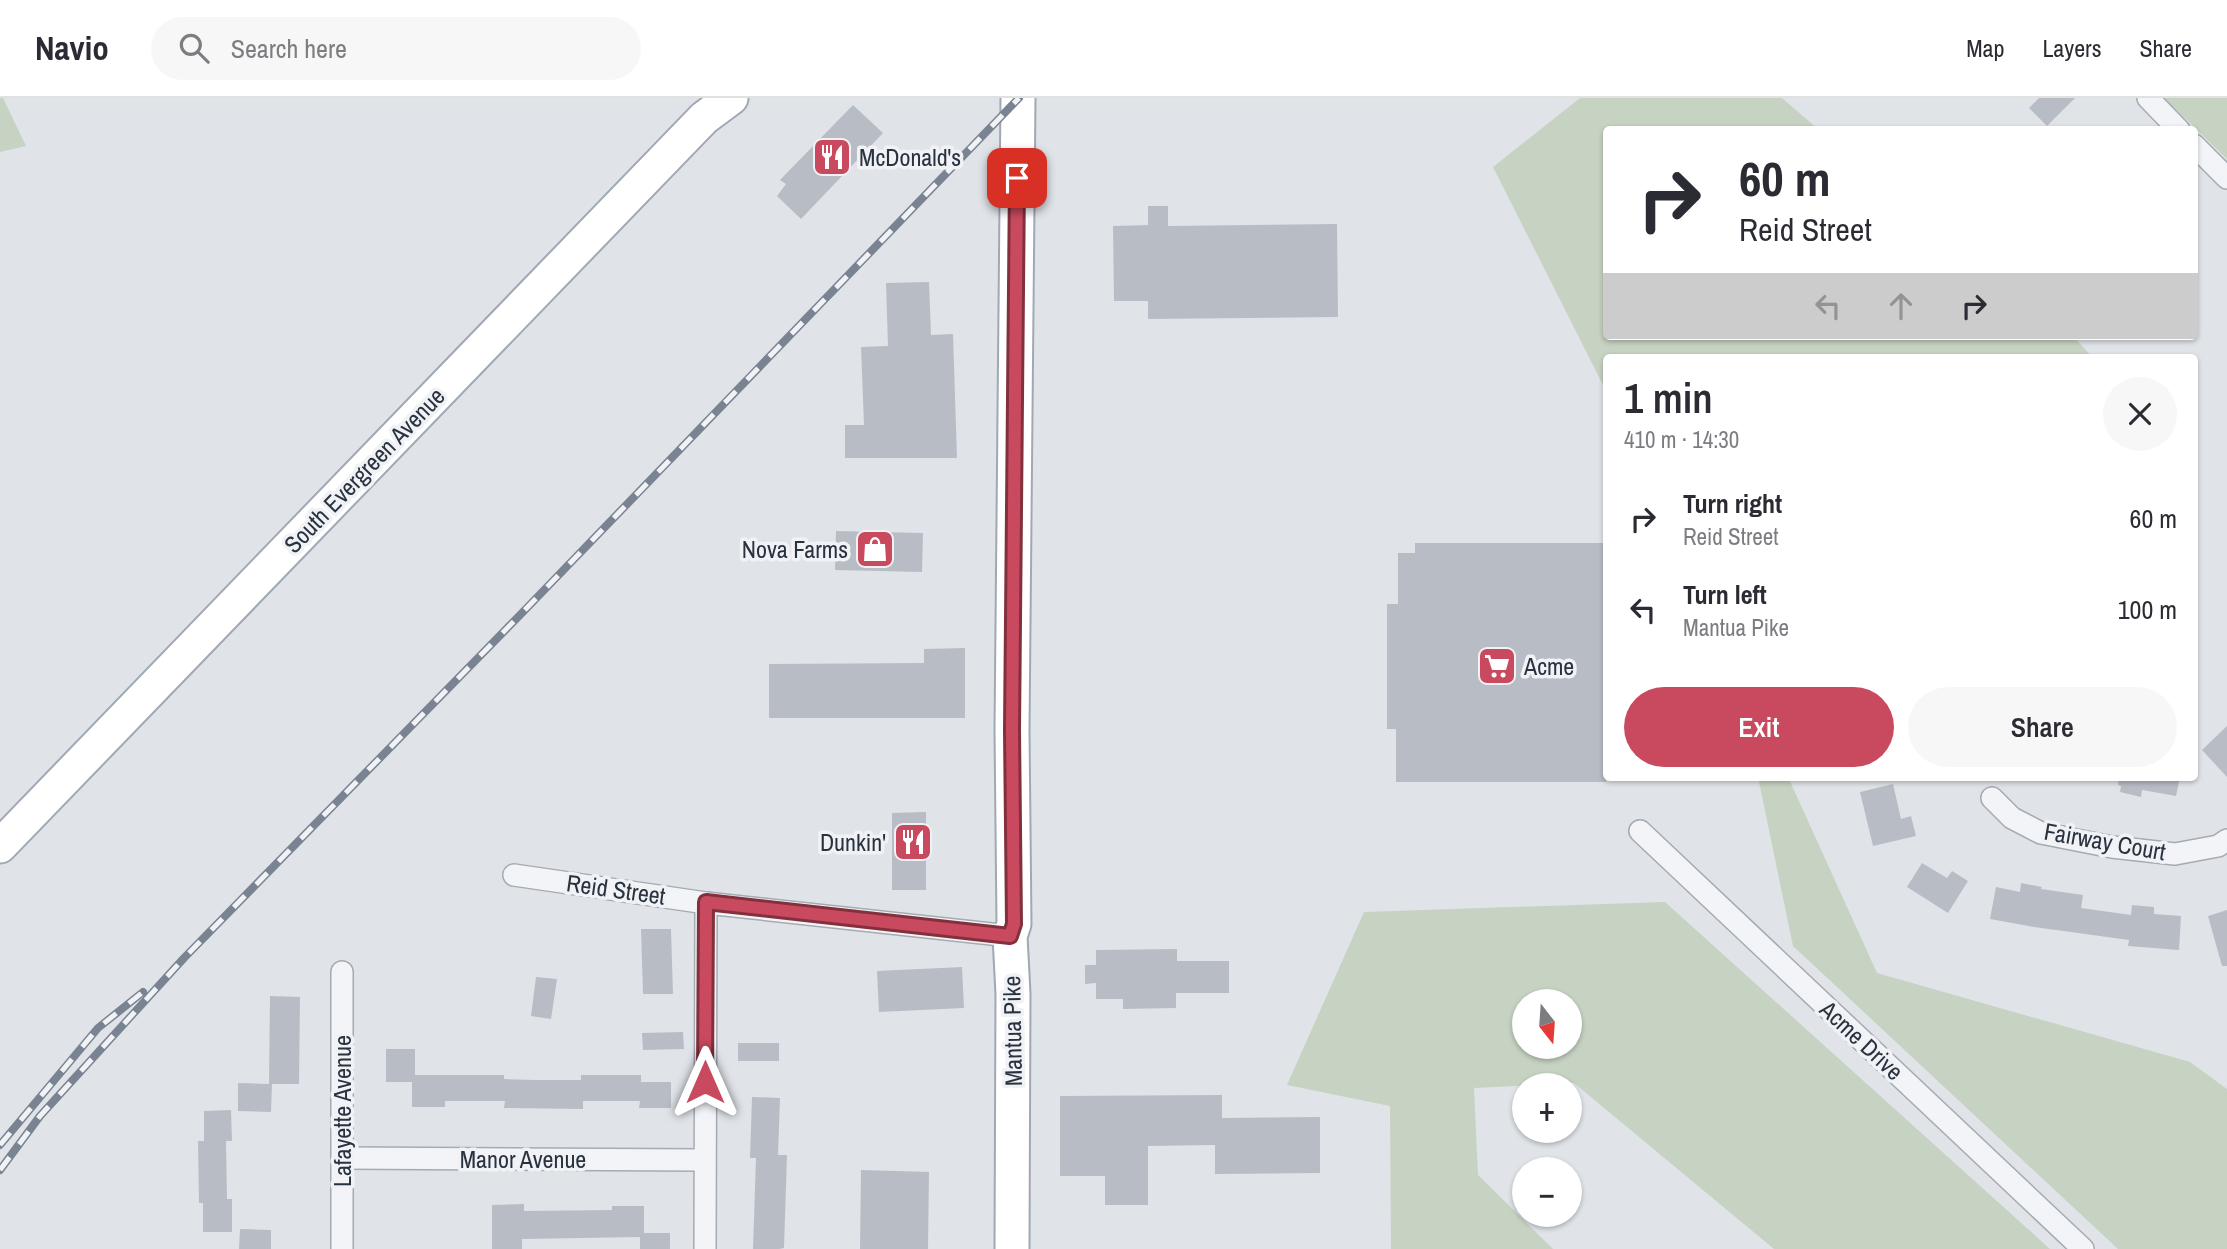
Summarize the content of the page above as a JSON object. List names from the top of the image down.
{
  "streets": {
    "main road": ["South Evergreen Avenue", "Mantua Pike"],
    "street": [
      "Fairway Court",
      "Reid Street",
      "Acme Drive",
      "Lafayette Avenue",
      "Manor Avenue"
    ]
  },
  "crossings": [
    ["Reid Street", "Mantua Pike"],
    ["Lafayette Avenue", "Manor Avenue"]
  ],
  "places": {
    "restaurant": ["McDonald's", "Dunkin'"],
    "shop": ["Nova Farms"],
    "supermarket": ["Acme"]
  },
  "north": "bottom",
  "page": {
    "header": "Navio",
    "search": "Search here",
    "nav": ["Map", "Layers", "Share"],
    "turn": ["60 m", "Reid Street"],
    "heading": ["1 min", "410 m · 14:30"],
    "list": [
      {
        "name": "Turn right",
        "note": "Reid Street",
        "value": "60 m"
      },
      {
        "name": "Turn left",
        "note": "Mantua Pike",
        "value": "100 m"
      }
    ],
    "buttons": ["Exit", "Share"],
    "map_buttons": ["+", "−"]
  }
}
